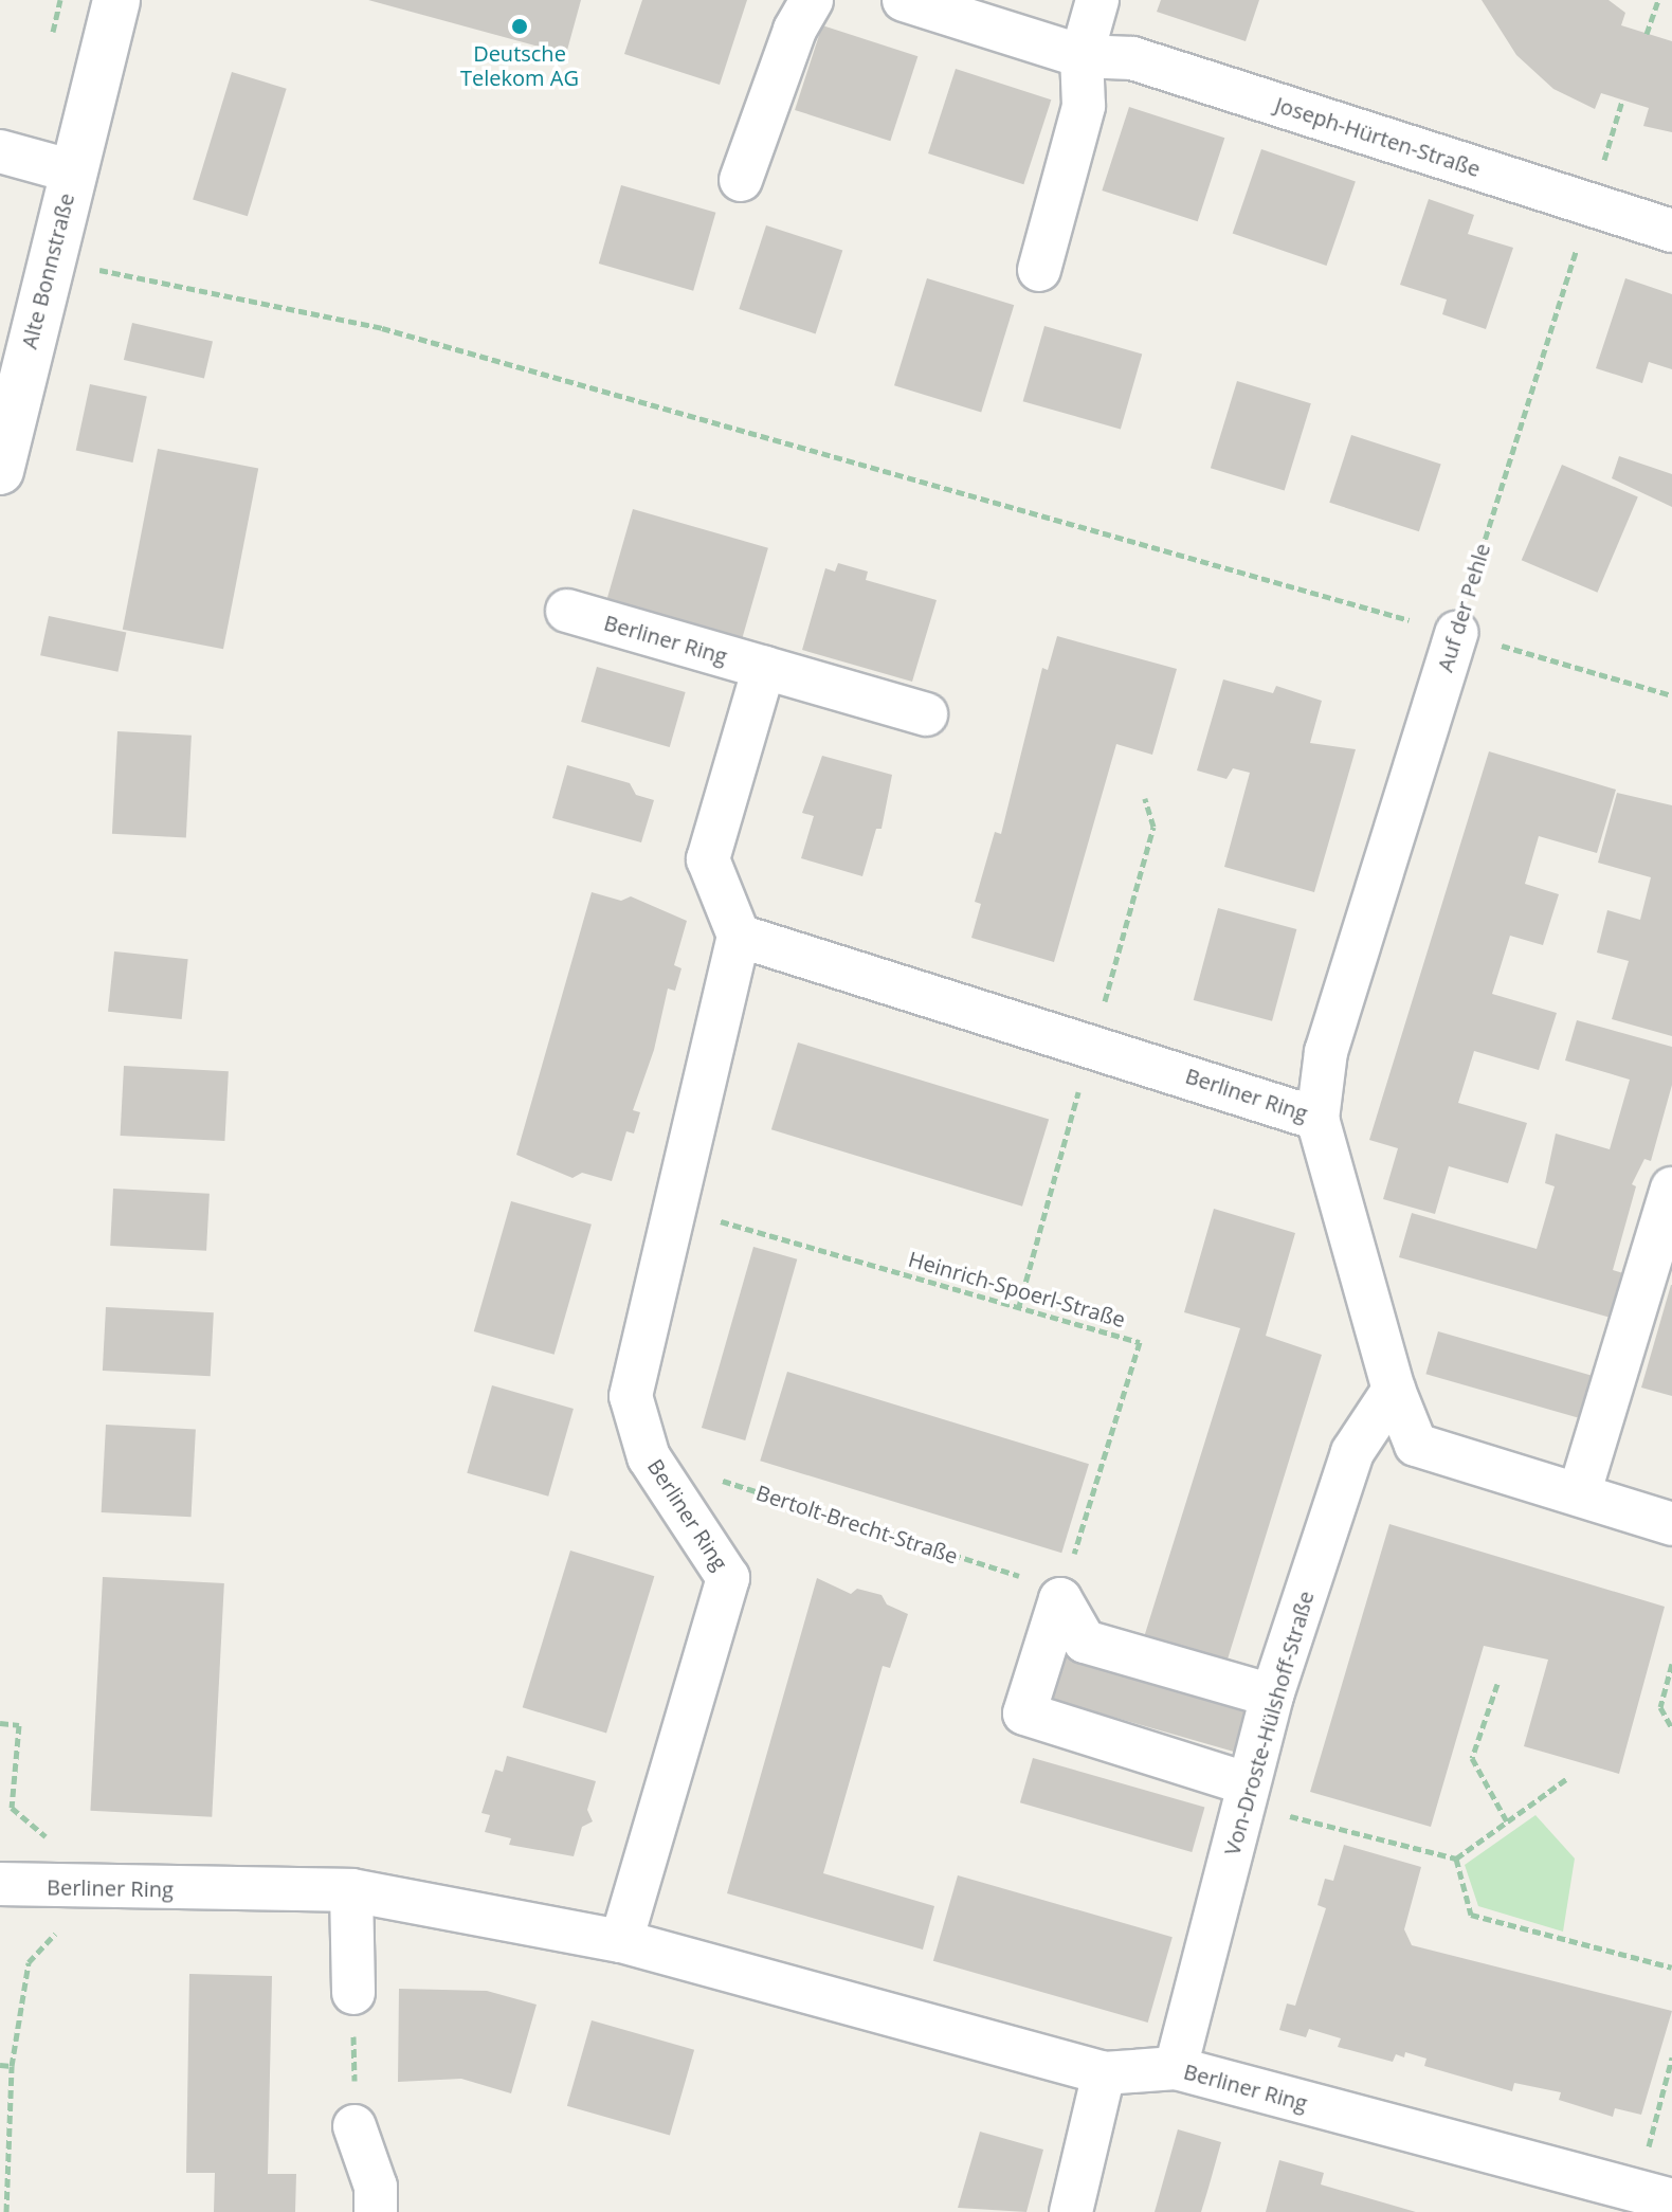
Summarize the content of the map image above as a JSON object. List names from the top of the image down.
{
  "streets": {
    "main road": ["Alte Bonnstraße"],
    "street": [
      "Joseph-Hürten-Straße",
      "Auf der Pehle",
      "Berliner Ring",
      "Von-Droste-Hülshoff-Straße"
    ],
    "path": ["Heinrich-Spoerl-Straße", "Bertolt-Brecht-Straße"]
  },
  "crossings": [
    ["Joseph-Hürten-Straße", "Auf der Pehle"],
    ["Auf der Pehle", "Berliner Ring"],
    ["Berliner Ring", "Heinrich-Spoerl-Straße"],
    ["Berliner Ring", "Bertolt-Brecht-Straße"],
    ["Berliner Ring", "Von-Droste-Hülshoff-Straße"],
    ["Heinrich-Spoerl-Straße", "Bertolt-Brecht-Straße"]
  ],
  "places": ["Deutsche Telekom AG"]
}
